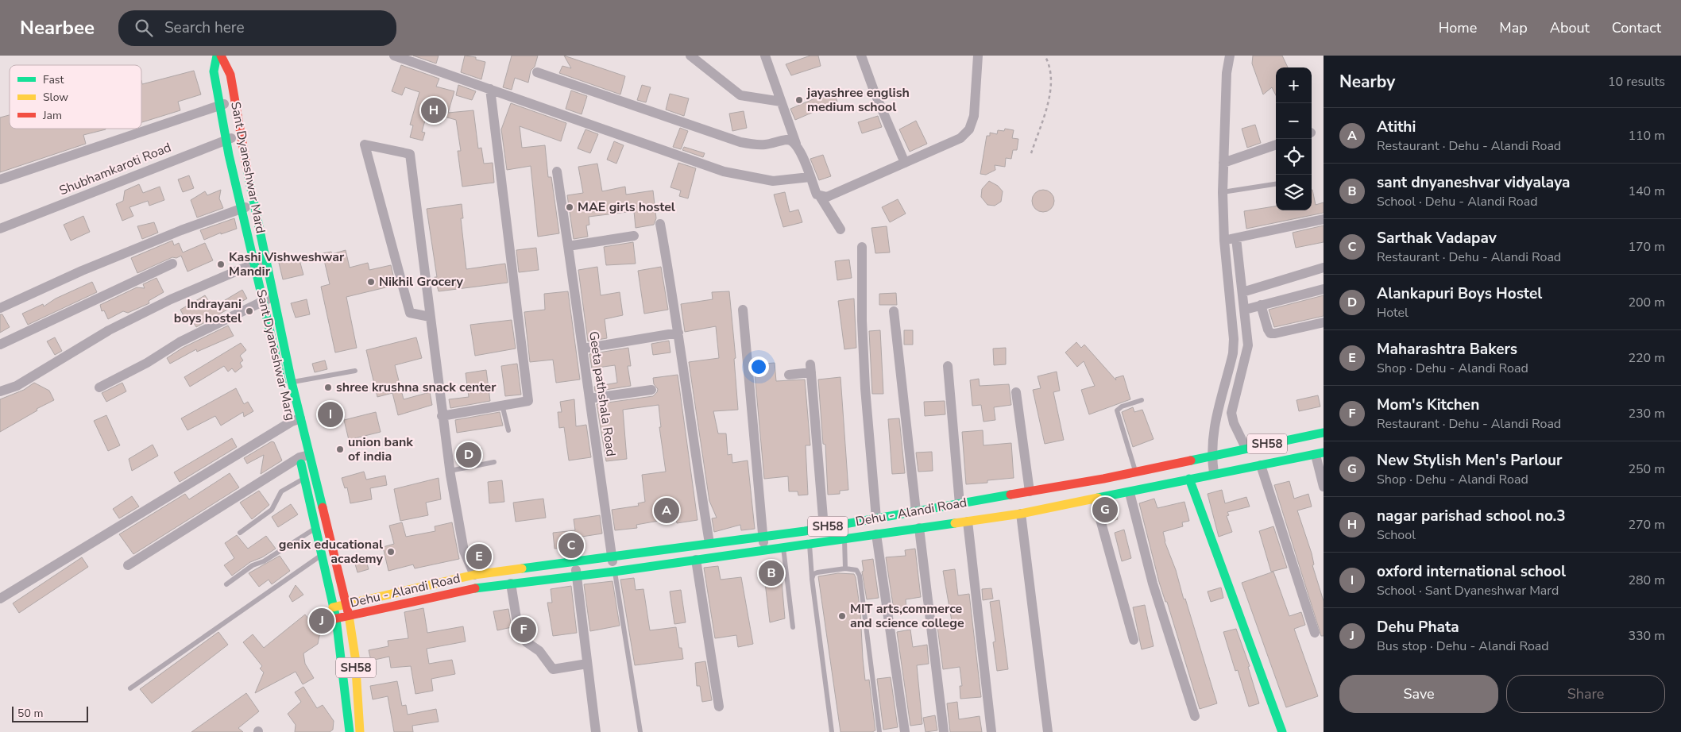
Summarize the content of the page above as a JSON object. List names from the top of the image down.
{
  "streets": {
    "main road": [
      "Sant Dyaneshwar Mard",
      "Sant Dyaneshwar Marg",
      "SH58",
      "Dehu - Alandi Road"
    ],
    "street": ["Shubhamkaroti Road", "Geeta pathshala Road"]
  },
  "crossings": [
    ["Sant Dyaneshwar Mard", "Shubhamkaroti Road"],
    ["Sant Dyaneshwar Mard", "Sant Dyaneshwar Marg"],
    ["Sant Dyaneshwar Mard", "SH58"],
    ["Sant Dyaneshwar Mard", "Dehu - Alandi Road"],
    ["Shubhamkaroti Road", "Sant Dyaneshwar Marg"],
    ["Geeta pathshala Road", "Dehu - Alandi Road"],
    ["SH58", "Dehu - Alandi Road"]
  ],
  "places": [
    "jayashree english medium school",
    "MAE girls hostel",
    "Kashi Vishweshwar Mandir",
    "Nikhil Grocery",
    "Indrayani boys hostel",
    "shree krushna snack center",
    "union bank of india",
    "genix educational academy",
    "MIT arts,commerce and science college"
  ],
  "legend": ["Fast", "Slow", "Jam"],
  "scale_bar": "50 m",
  "page": {
    "header": "Nearbee",
    "search": "Search here",
    "nav": [
      "Home",
      "Map",
      "About",
      "Contact"
    ],
    "heading": ["Nearby", "10 results"],
    "map_buttons": ["+", "−"],
    "pins": [
      "H",
      "I",
      "D",
      "G",
      "A",
      "C",
      "E",
      "B",
      "J",
      "F"
    ],
    "list": [
      {
        "mark": "A",
        "name": "Atithi",
        "note": "Restaurant · Dehu - Alandi Road",
        "value": "110 m"
      },
      {
        "mark": "B",
        "name": "sant dnyaneshvar vidyalaya",
        "note": "School · Dehu - Alandi Road",
        "value": "140 m"
      },
      {
        "mark": "C",
        "name": "Sarthak Vadapav",
        "note": "Restaurant · Dehu - Alandi Road",
        "value": "170 m"
      },
      {
        "mark": "D",
        "name": "Alankapuri Boys Hostel",
        "note": "Hotel",
        "value": "200 m"
      },
      {
        "mark": "E",
        "name": "Maharashtra Bakers",
        "note": "Shop · Dehu - Alandi Road",
        "value": "220 m"
      },
      {
        "mark": "F",
        "name": "Mom's Kitchen",
        "note": "Restaurant · Dehu - Alandi Road",
        "value": "230 m"
      },
      {
        "mark": "G",
        "name": "New Stylish Men's Parlour",
        "note": "Shop · Dehu - Alandi Road",
        "value": "250 m"
      },
      {
        "mark": "H",
        "name": "nagar parishad school no.3",
        "note": "School",
        "value": "270 m"
      },
      {
        "mark": "I",
        "name": "oxford international school",
        "note": "School · Sant Dyaneshwar Mard",
        "value": "280 m"
      },
      {
        "mark": "J",
        "name": "Dehu Phata",
        "note": "Bus stop · Dehu - Alandi Road",
        "value": "330 m"
      }
    ],
    "buttons": ["Save", "Share"],
    "scale": "50 m"
  }
}
